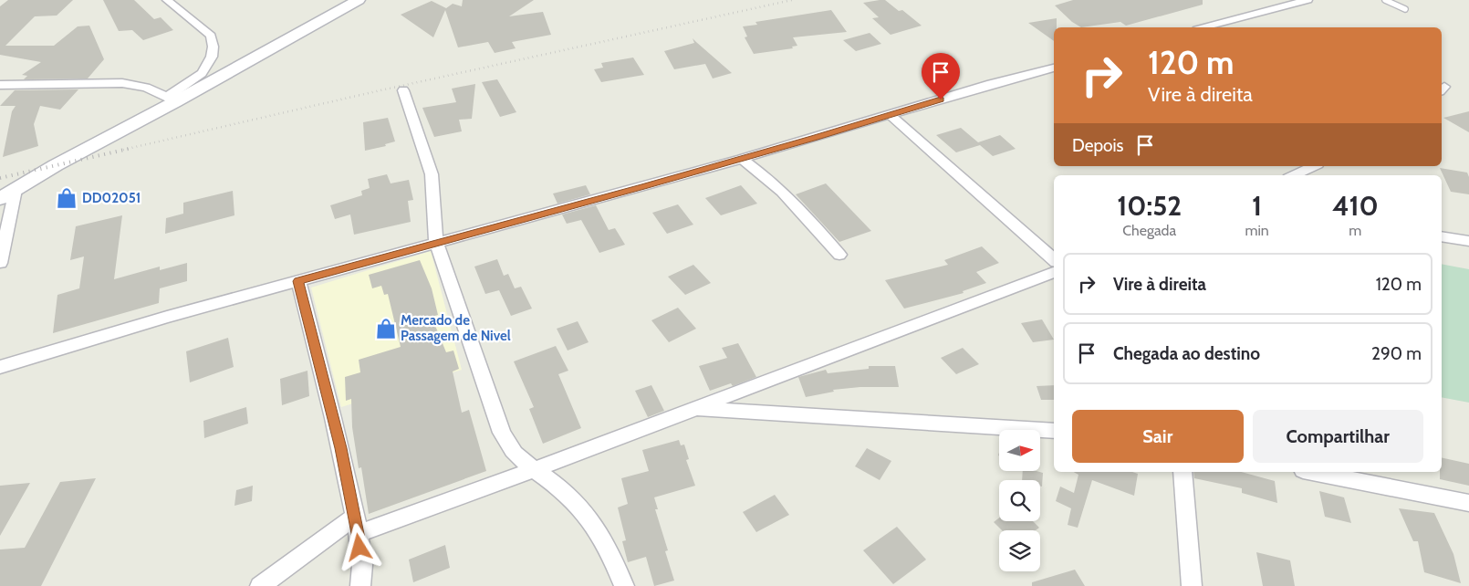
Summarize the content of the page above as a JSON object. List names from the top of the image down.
{
  "places": {
    "shop": ["DD02051", "Mercado de Passagem de Nivel"]
  },
  "north": "right",
  "page": {
    "turn": ["120 m", "Vire à direita"],
    "then": "Depois",
    "eta": [
      "10:52",
      "Chegada",
      "1",
      "min",
      "410",
      "m"
    ],
    "list": [
      {
        "name": "Vire à direita",
        "value": "120 m"
      },
      {
        "name": "Chegada ao destino",
        "value": "290 m"
      }
    ],
    "buttons": ["Sair", "Compartilhar"]
  }
}
